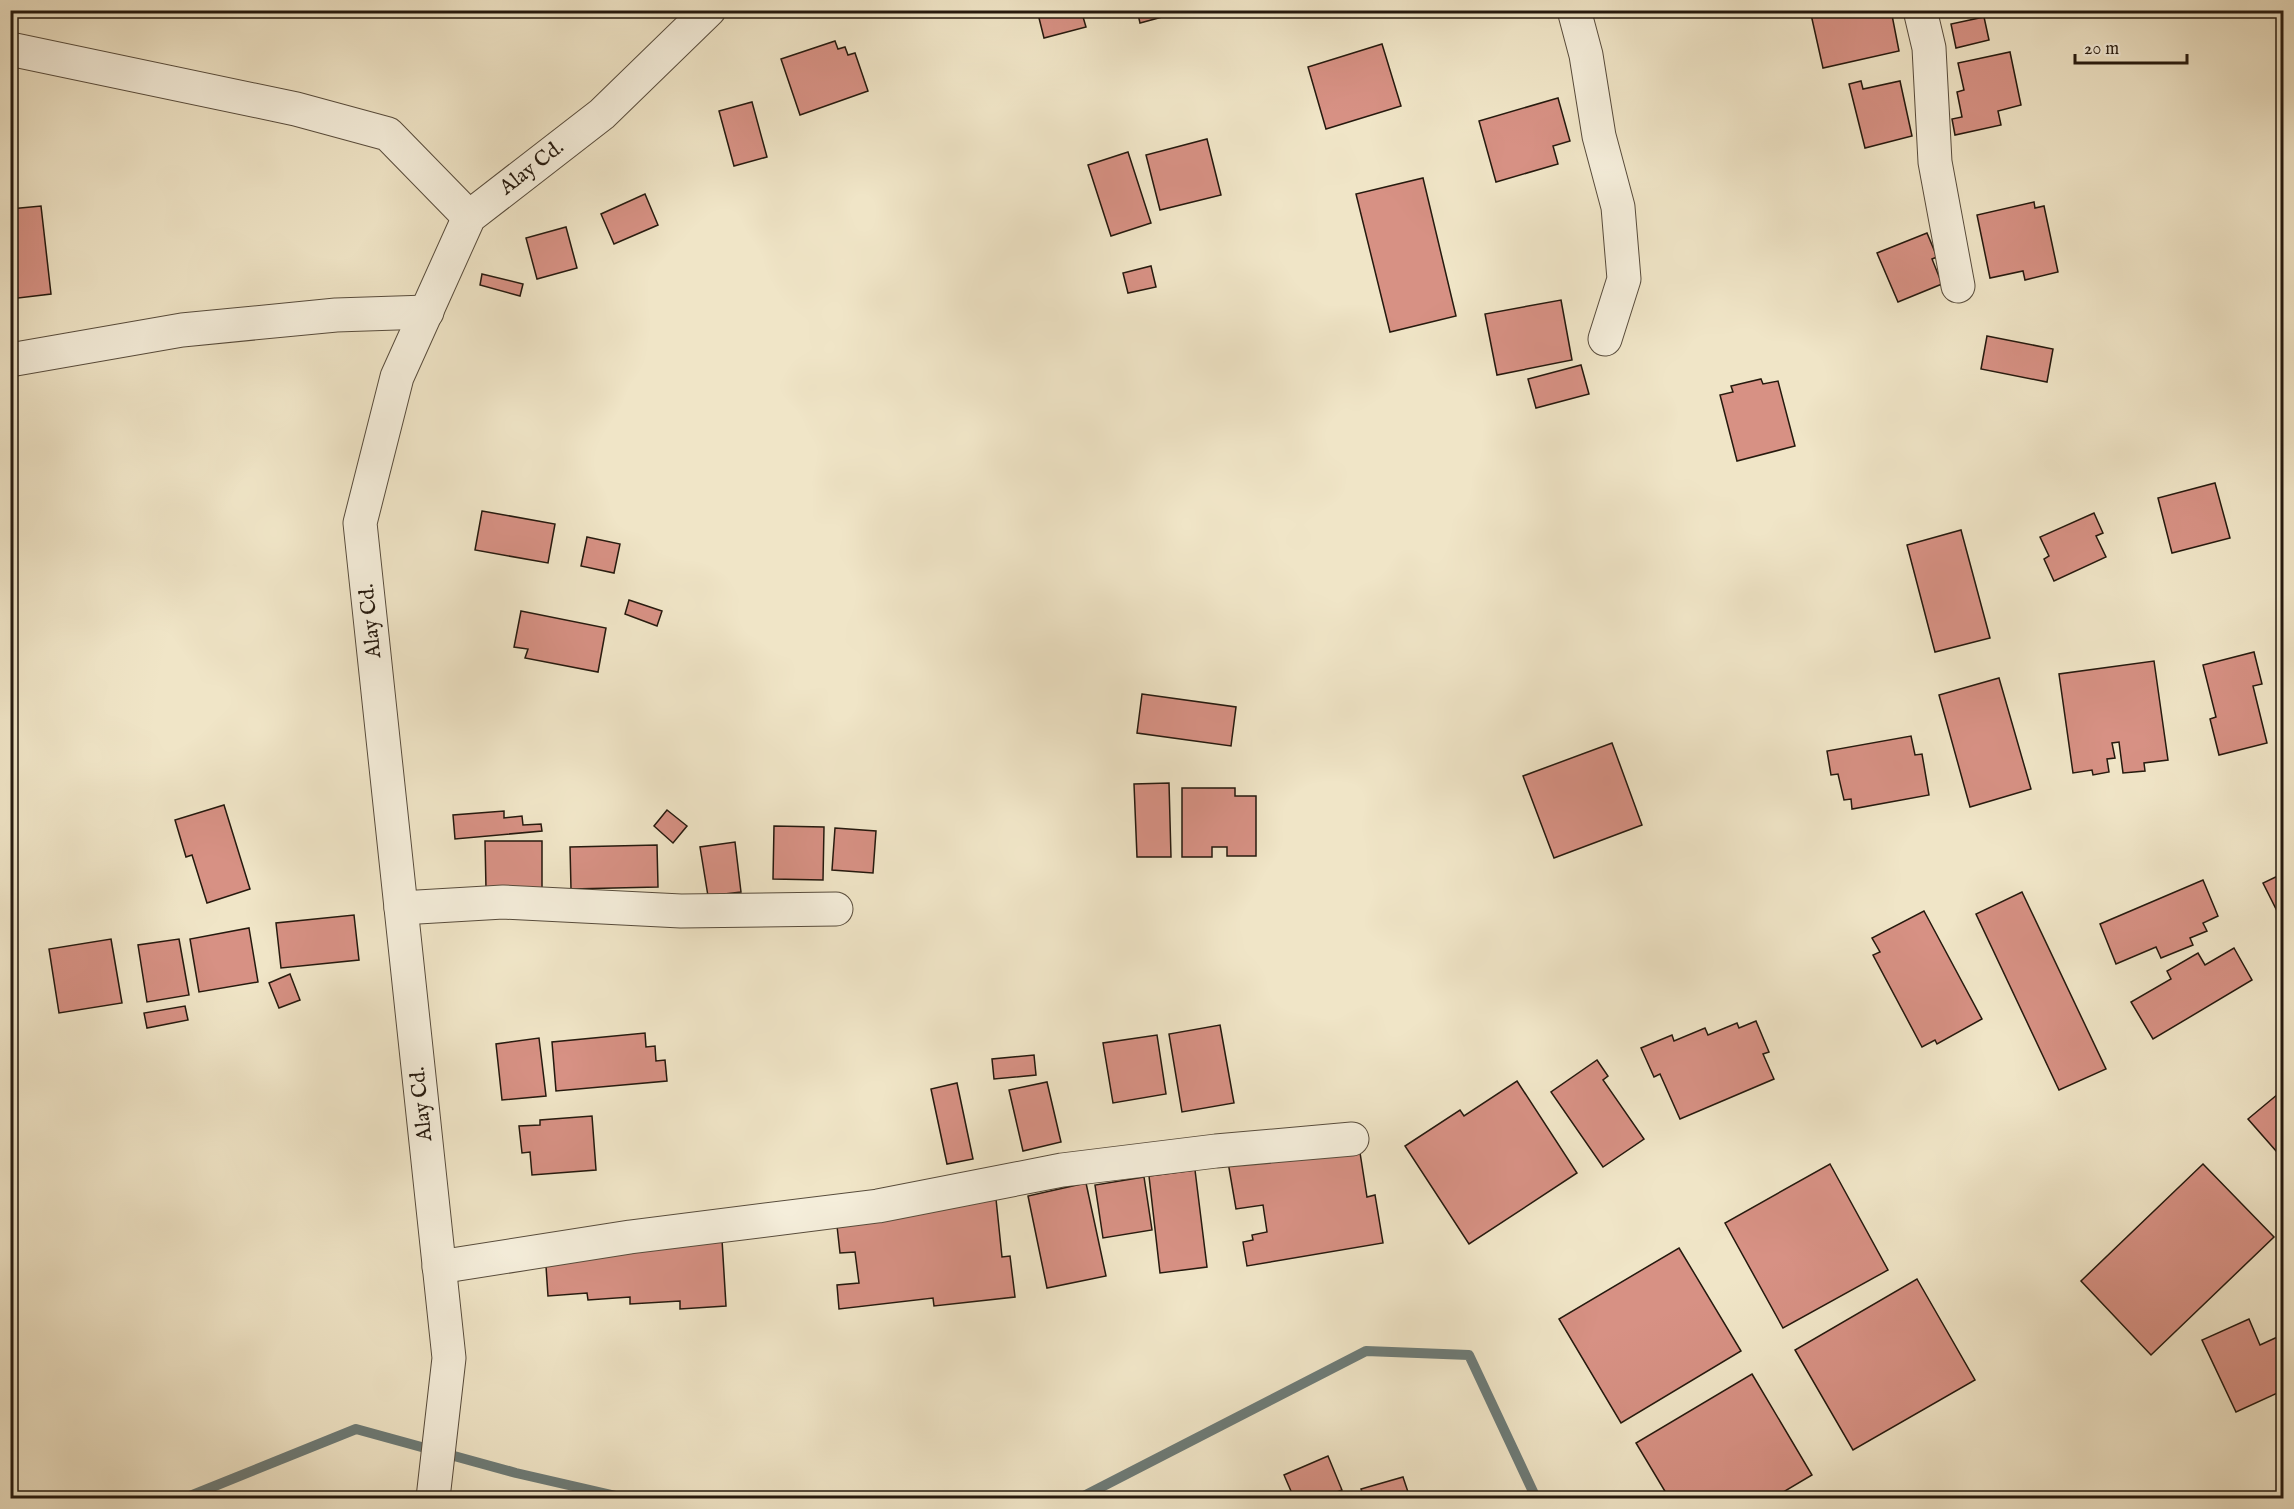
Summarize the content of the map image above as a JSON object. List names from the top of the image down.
{
  "streets": {
    "street": ["Alay Cd."]
  },
  "scale_bar": "20 m"
}
